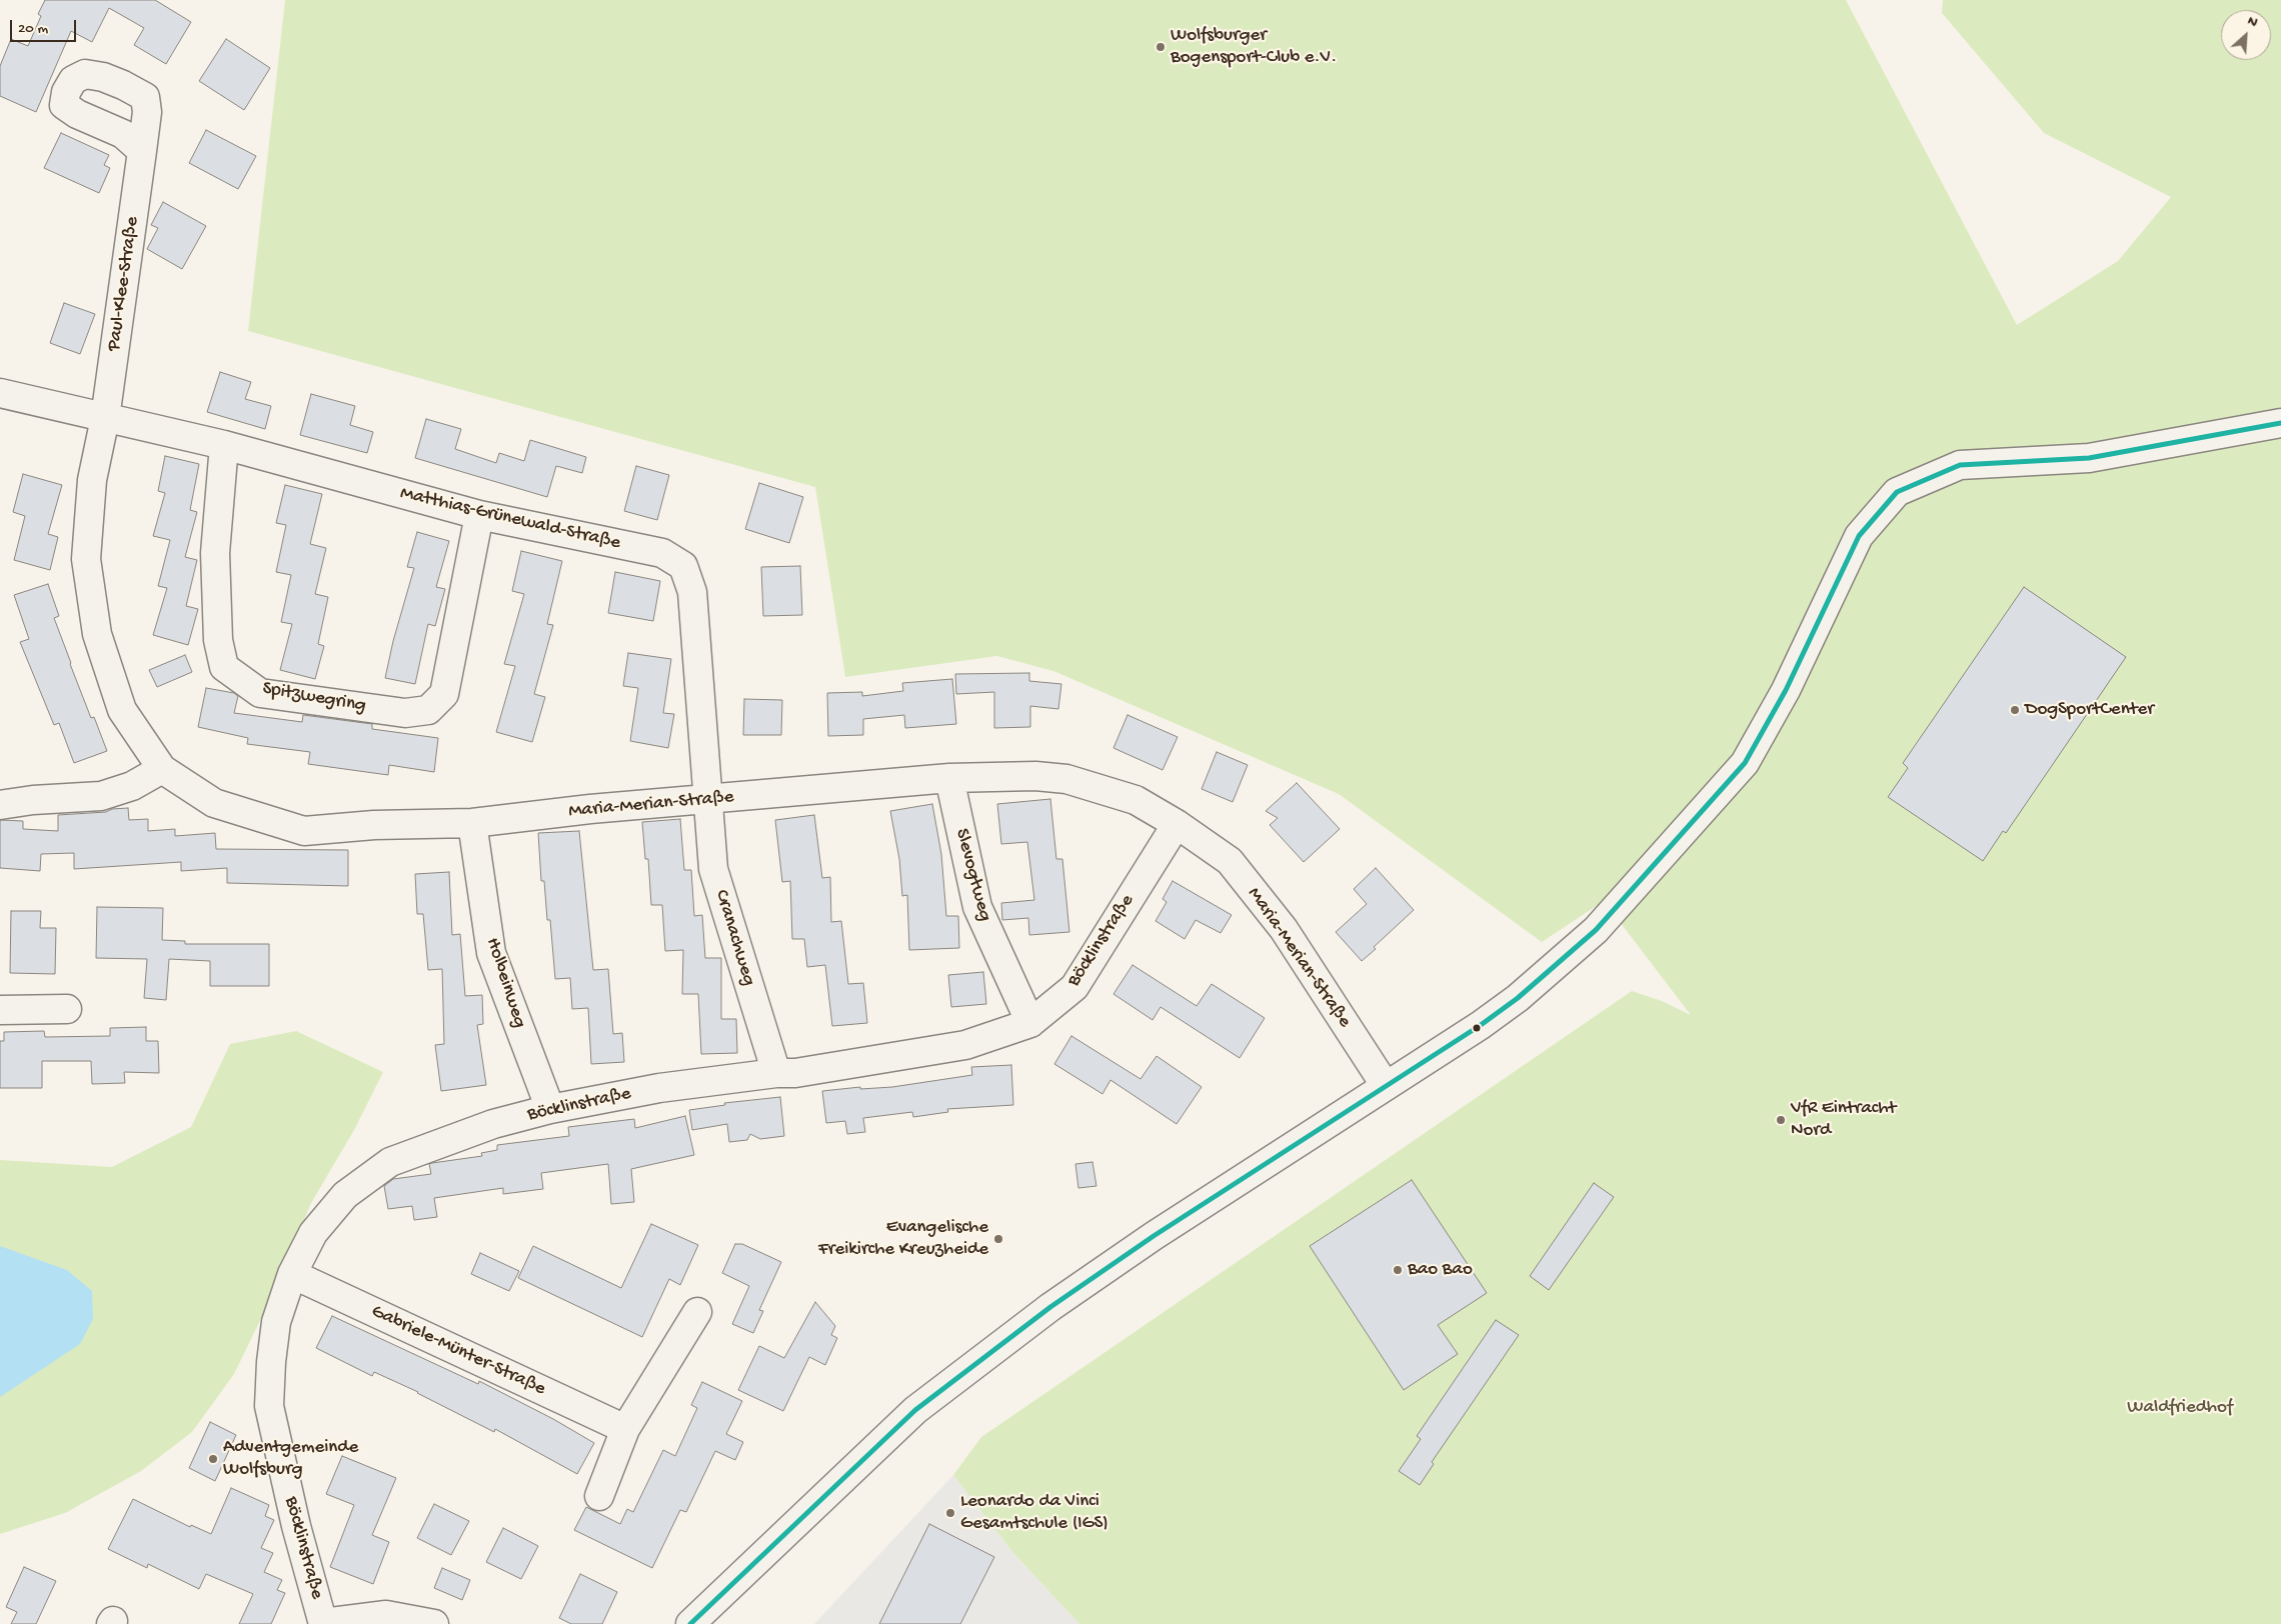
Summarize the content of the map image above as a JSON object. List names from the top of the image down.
{
  "streets": {
    "street": [
      "Paul-Klee-Straße",
      "Matthias-Grünewald-Straße",
      "Spitzwegring",
      "Maria-Merian-Straße",
      "Slevogtweg",
      "Cranachweg",
      "Böcklinstraße",
      "Holbeinweg",
      "Gabriele-Münter-Straße"
    ]
  },
  "crossings": [
    ["Paul-Klee-Straße", "Matthias-Grünewald-Straße"],
    ["Paul-Klee-Straße", "Maria-Merian-Straße"],
    ["Matthias-Grünewald-Straße", "Spitzwegring"],
    ["Matthias-Grünewald-Straße", "Maria-Merian-Straße"],
    ["Matthias-Grünewald-Straße", "Cranachweg"],
    ["Maria-Merian-Straße", "Slevogtweg"],
    ["Maria-Merian-Straße", "Cranachweg"],
    ["Maria-Merian-Straße", "Böcklinstraße"],
    ["Maria-Merian-Straße", "Holbeinweg"],
    ["Slevogtweg", "Böcklinstraße"],
    ["Cranachweg", "Böcklinstraße"],
    ["Böcklinstraße", "Holbeinweg"],
    ["Böcklinstraße", "Gabriele-Münter-Straße"]
  ],
  "parks": ["Waldfriedhof"],
  "places": [
    "Wolfsburger Bogensport-Club e.V.",
    "DogSportCenter",
    "VfR Eintracht Nord",
    "Evangelische Freikirche Kreuzheide",
    "Bao Bao",
    "Adventgemeinde Wolfsburg",
    "Leonardo da Vinci Gesamtschule (IGS)"
  ],
  "scale_bar": "20 m",
  "north": "top right"
}
